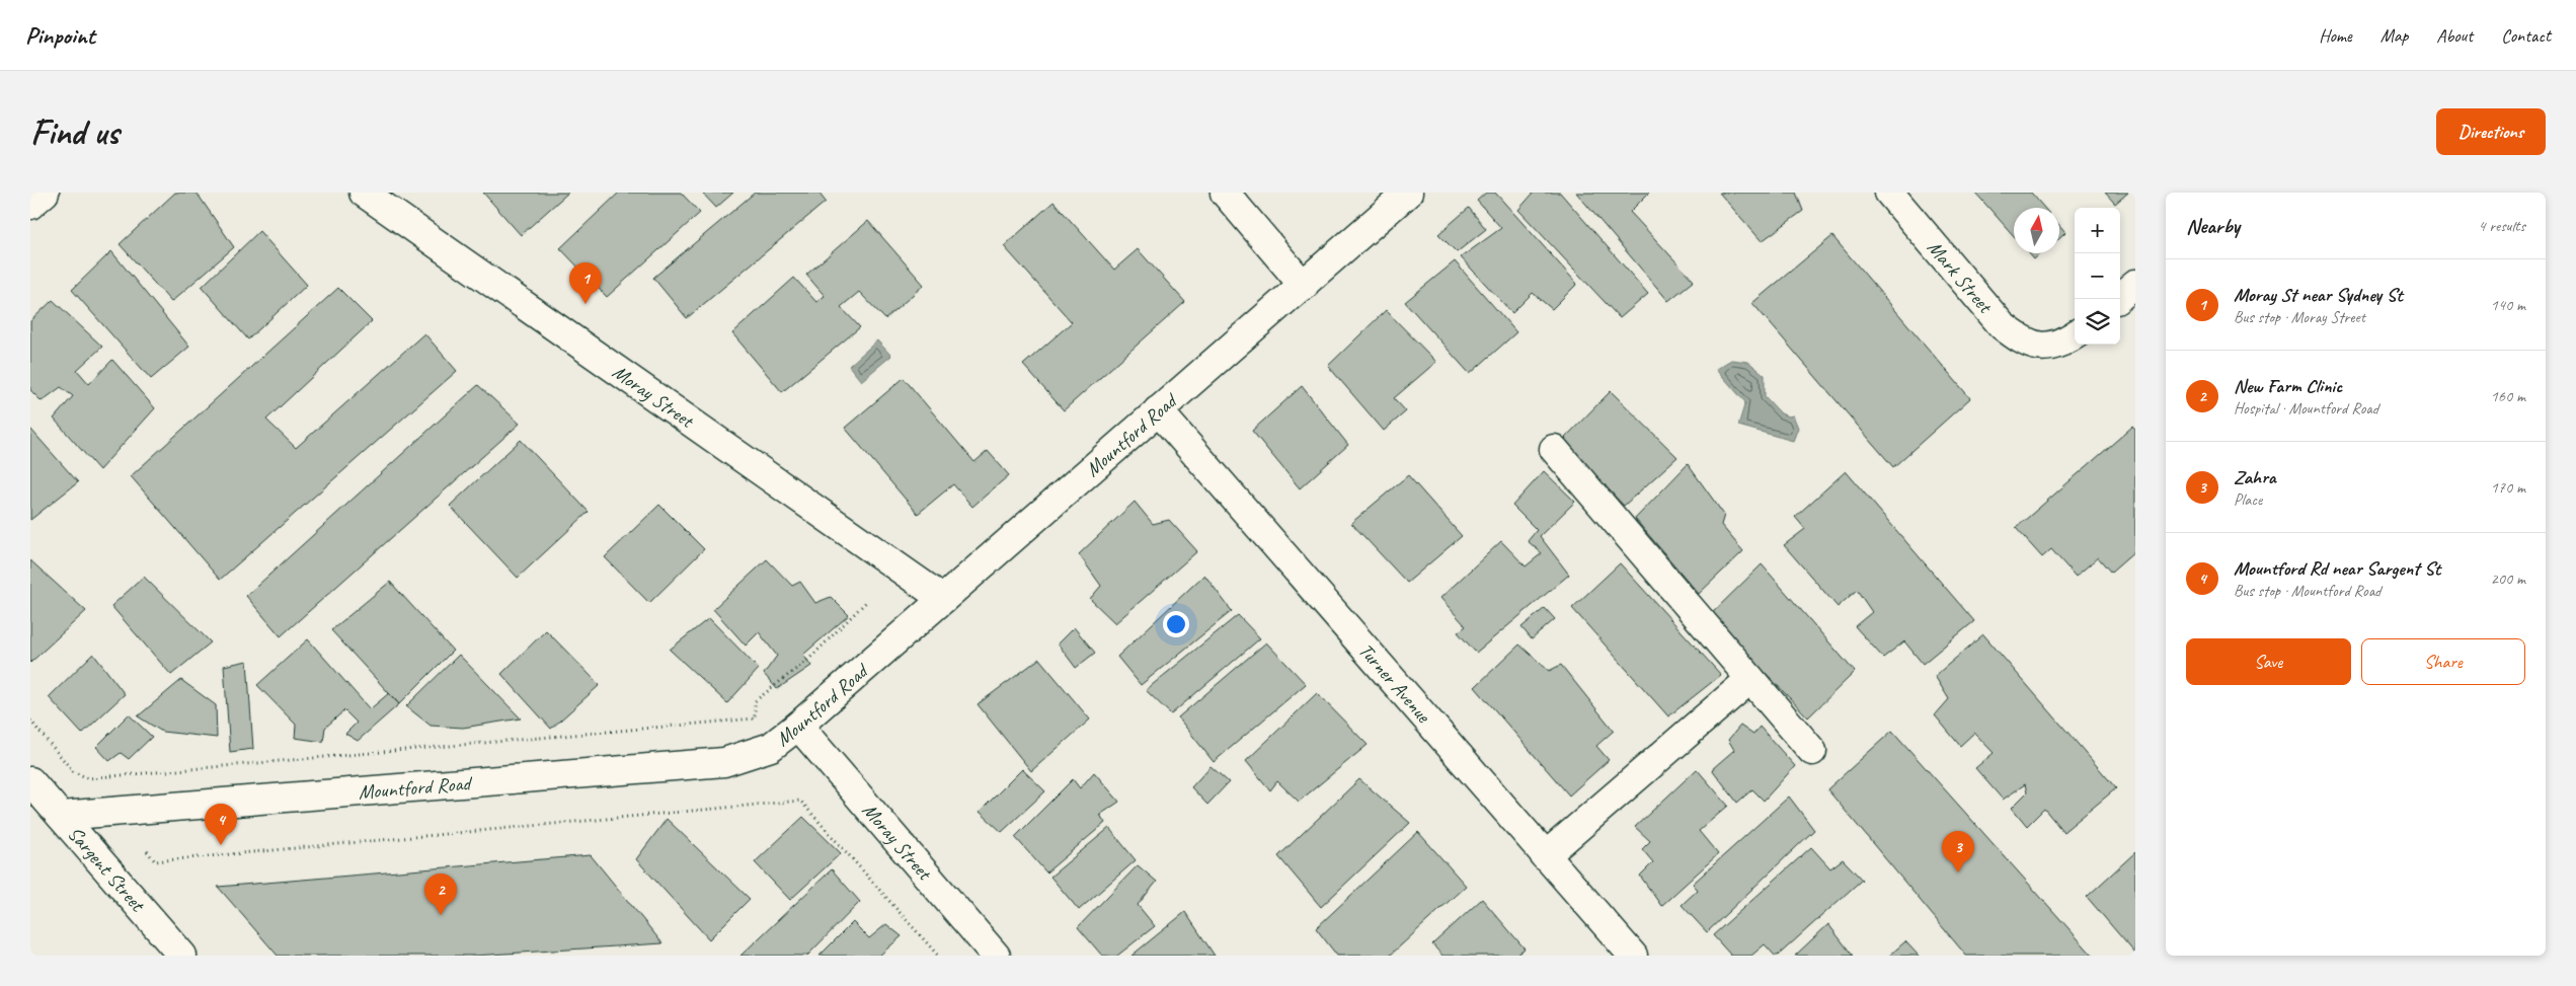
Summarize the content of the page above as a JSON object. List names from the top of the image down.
{
  "streets": {
    "street": [
      "Mark Street",
      "Moray Street",
      "Mountford Road",
      "Turner Avenue",
      "Sargent Street"
    ]
  },
  "crossings": [
    ["Moray Street", "Mountford Road"],
    ["Mountford Road", "Turner Avenue"],
    ["Mountford Road", "Sargent Street"]
  ],
  "north": "top",
  "page": {
    "header": "Pinpoint",
    "nav": [
      "Home",
      "Map",
      "About",
      "Contact"
    ],
    "buttons": [
      "Directions",
      ["Save", "Share"]
    ],
    "title": "Find us",
    "heading": ["Nearby", "4 results"],
    "map_buttons": ["+", "−"],
    "list": [
      {
        "mark": "1",
        "name": "Moray St near Sydney St",
        "note": "Bus stop · Moray Street",
        "value": "140 m"
      },
      {
        "mark": "2",
        "name": "New Farm Clinic",
        "note": "Hospital · Mountford Road",
        "value": "160 m"
      },
      {
        "mark": "3",
        "name": "Zahra",
        "note": "Place",
        "value": "170 m"
      },
      {
        "mark": "4",
        "name": "Mountford Rd near Sargent St",
        "note": "Bus stop · Mountford Road",
        "value": "200 m"
      }
    ],
    "pins": [
      "1",
      "4",
      "3",
      "2"
    ]
  }
}
